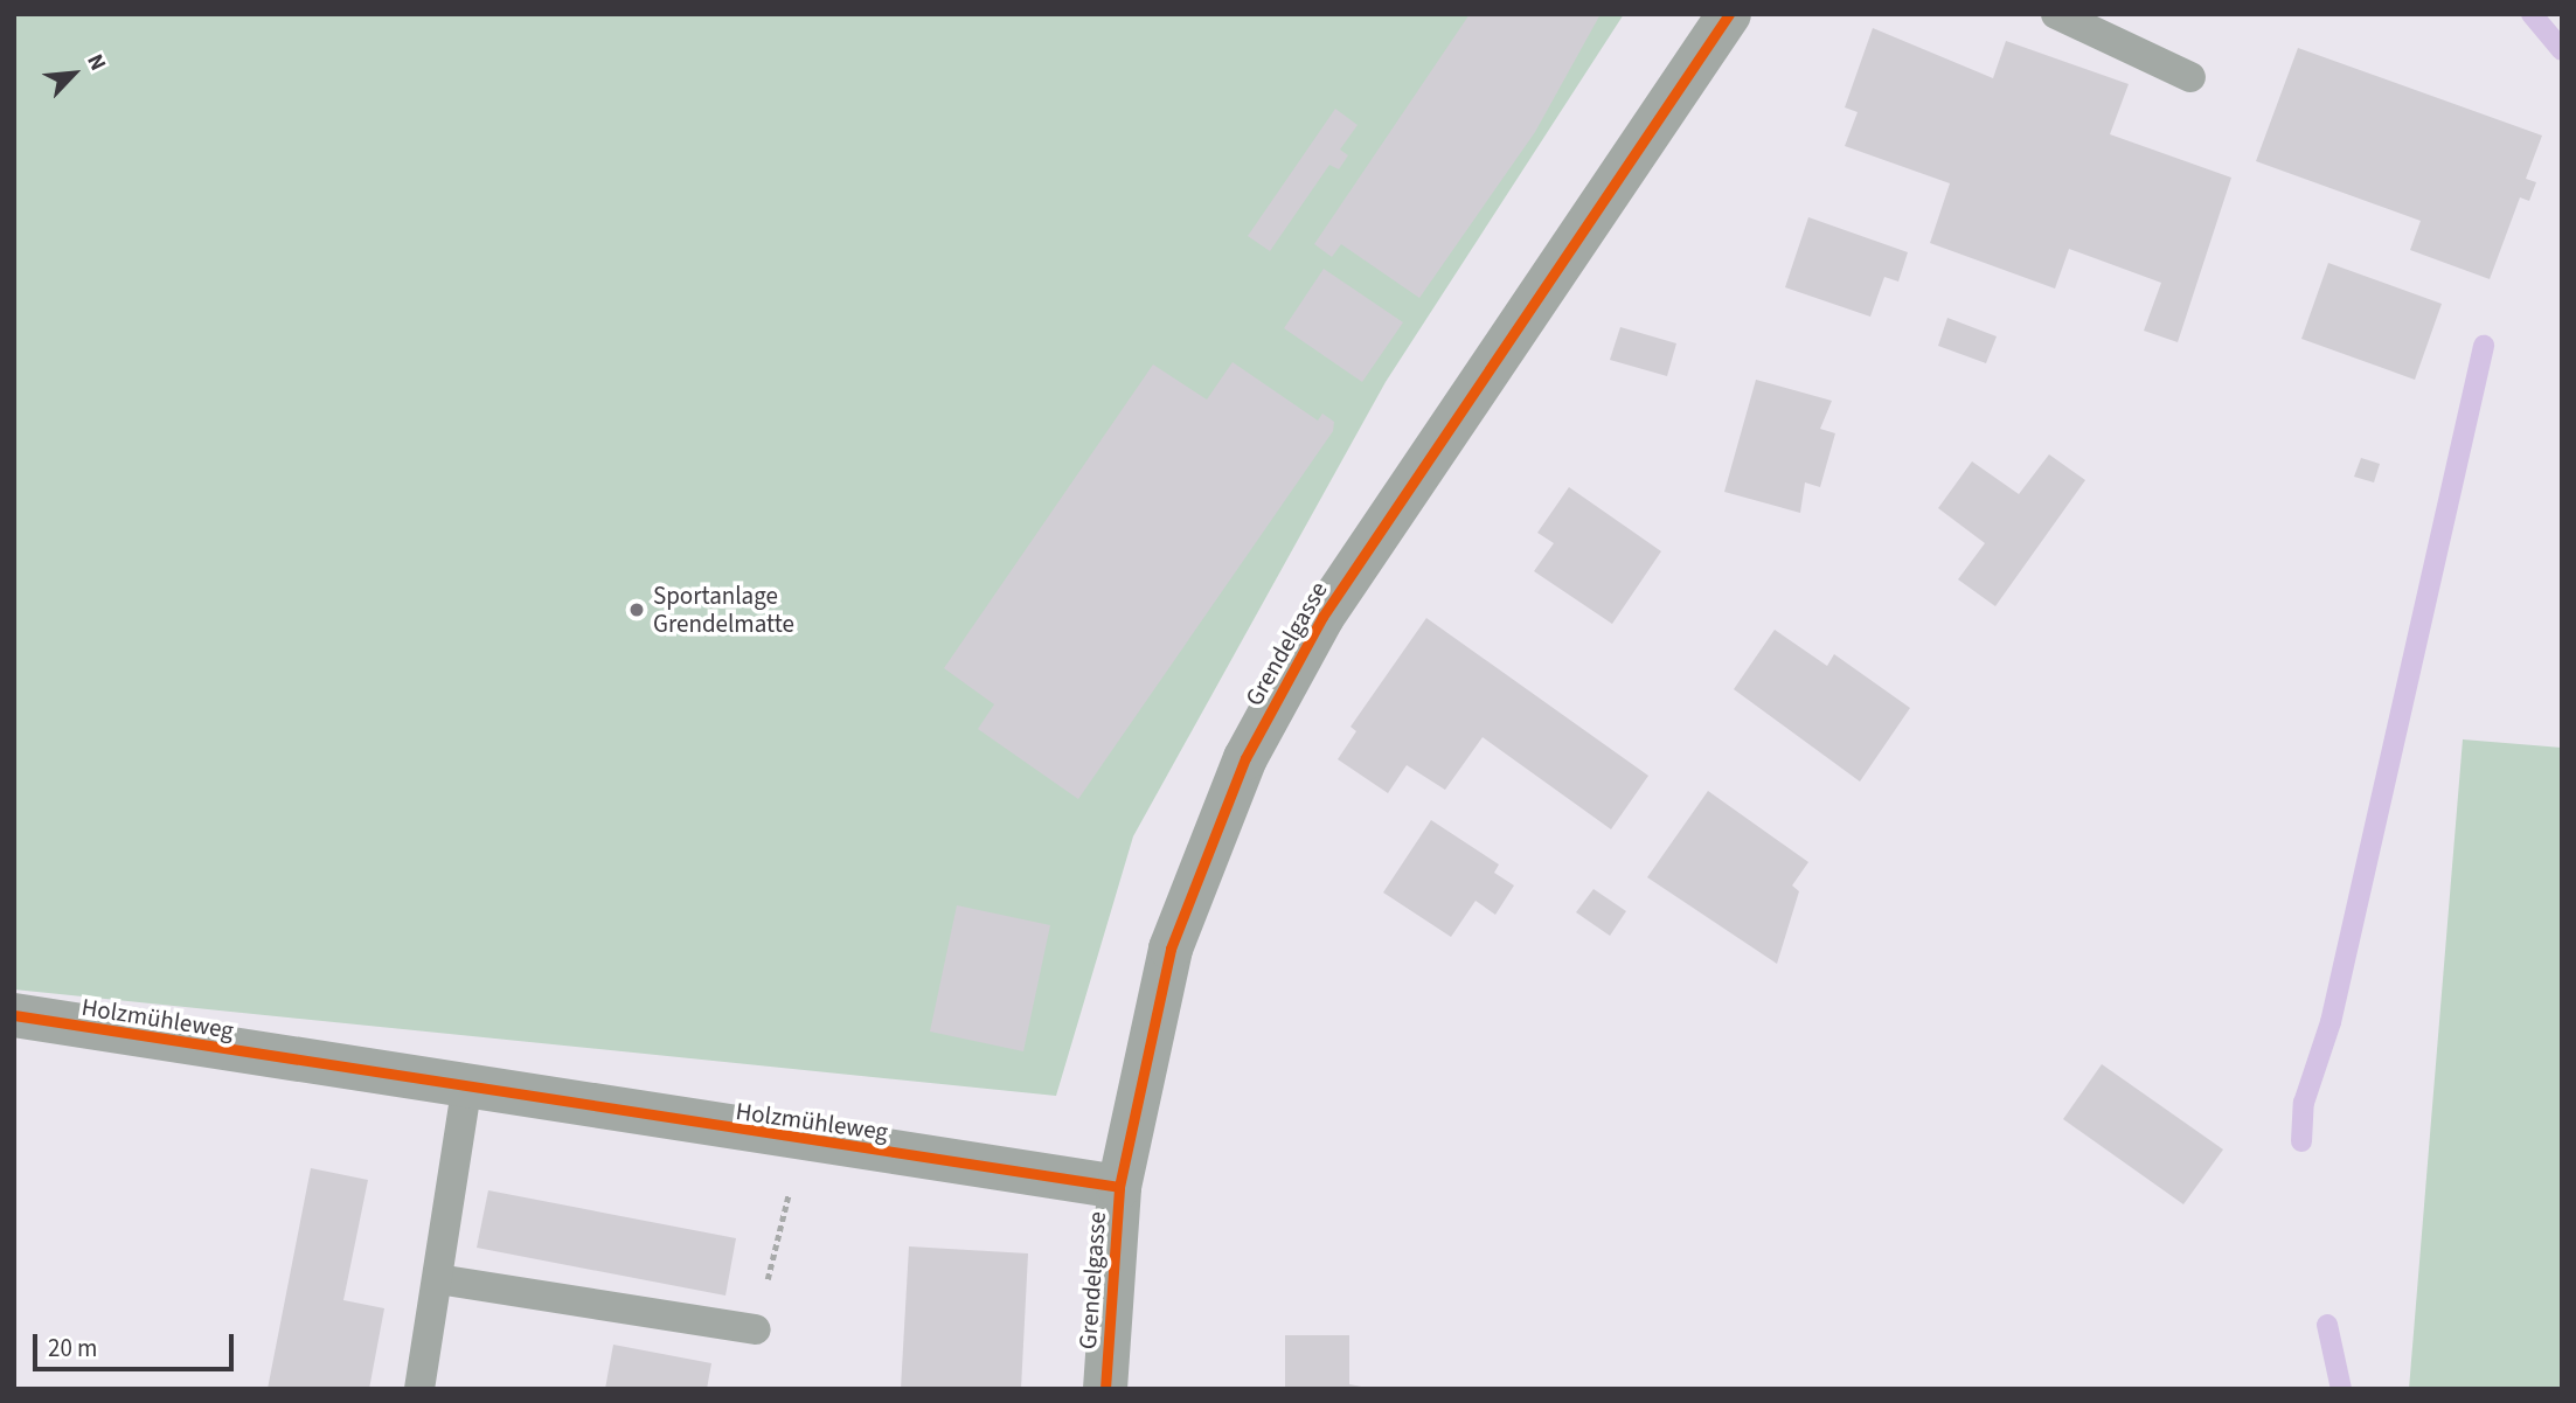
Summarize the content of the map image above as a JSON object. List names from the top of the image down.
{
  "streets": {
    "street": ["Grendelgasse", "Holzmühleweg"]
  },
  "crossings": [
    ["Grendelgasse", "Holzmühleweg"]
  ],
  "places": ["Sportanlage Grendelmatte"],
  "scale_bar": "20 m",
  "north": "top right"
}
